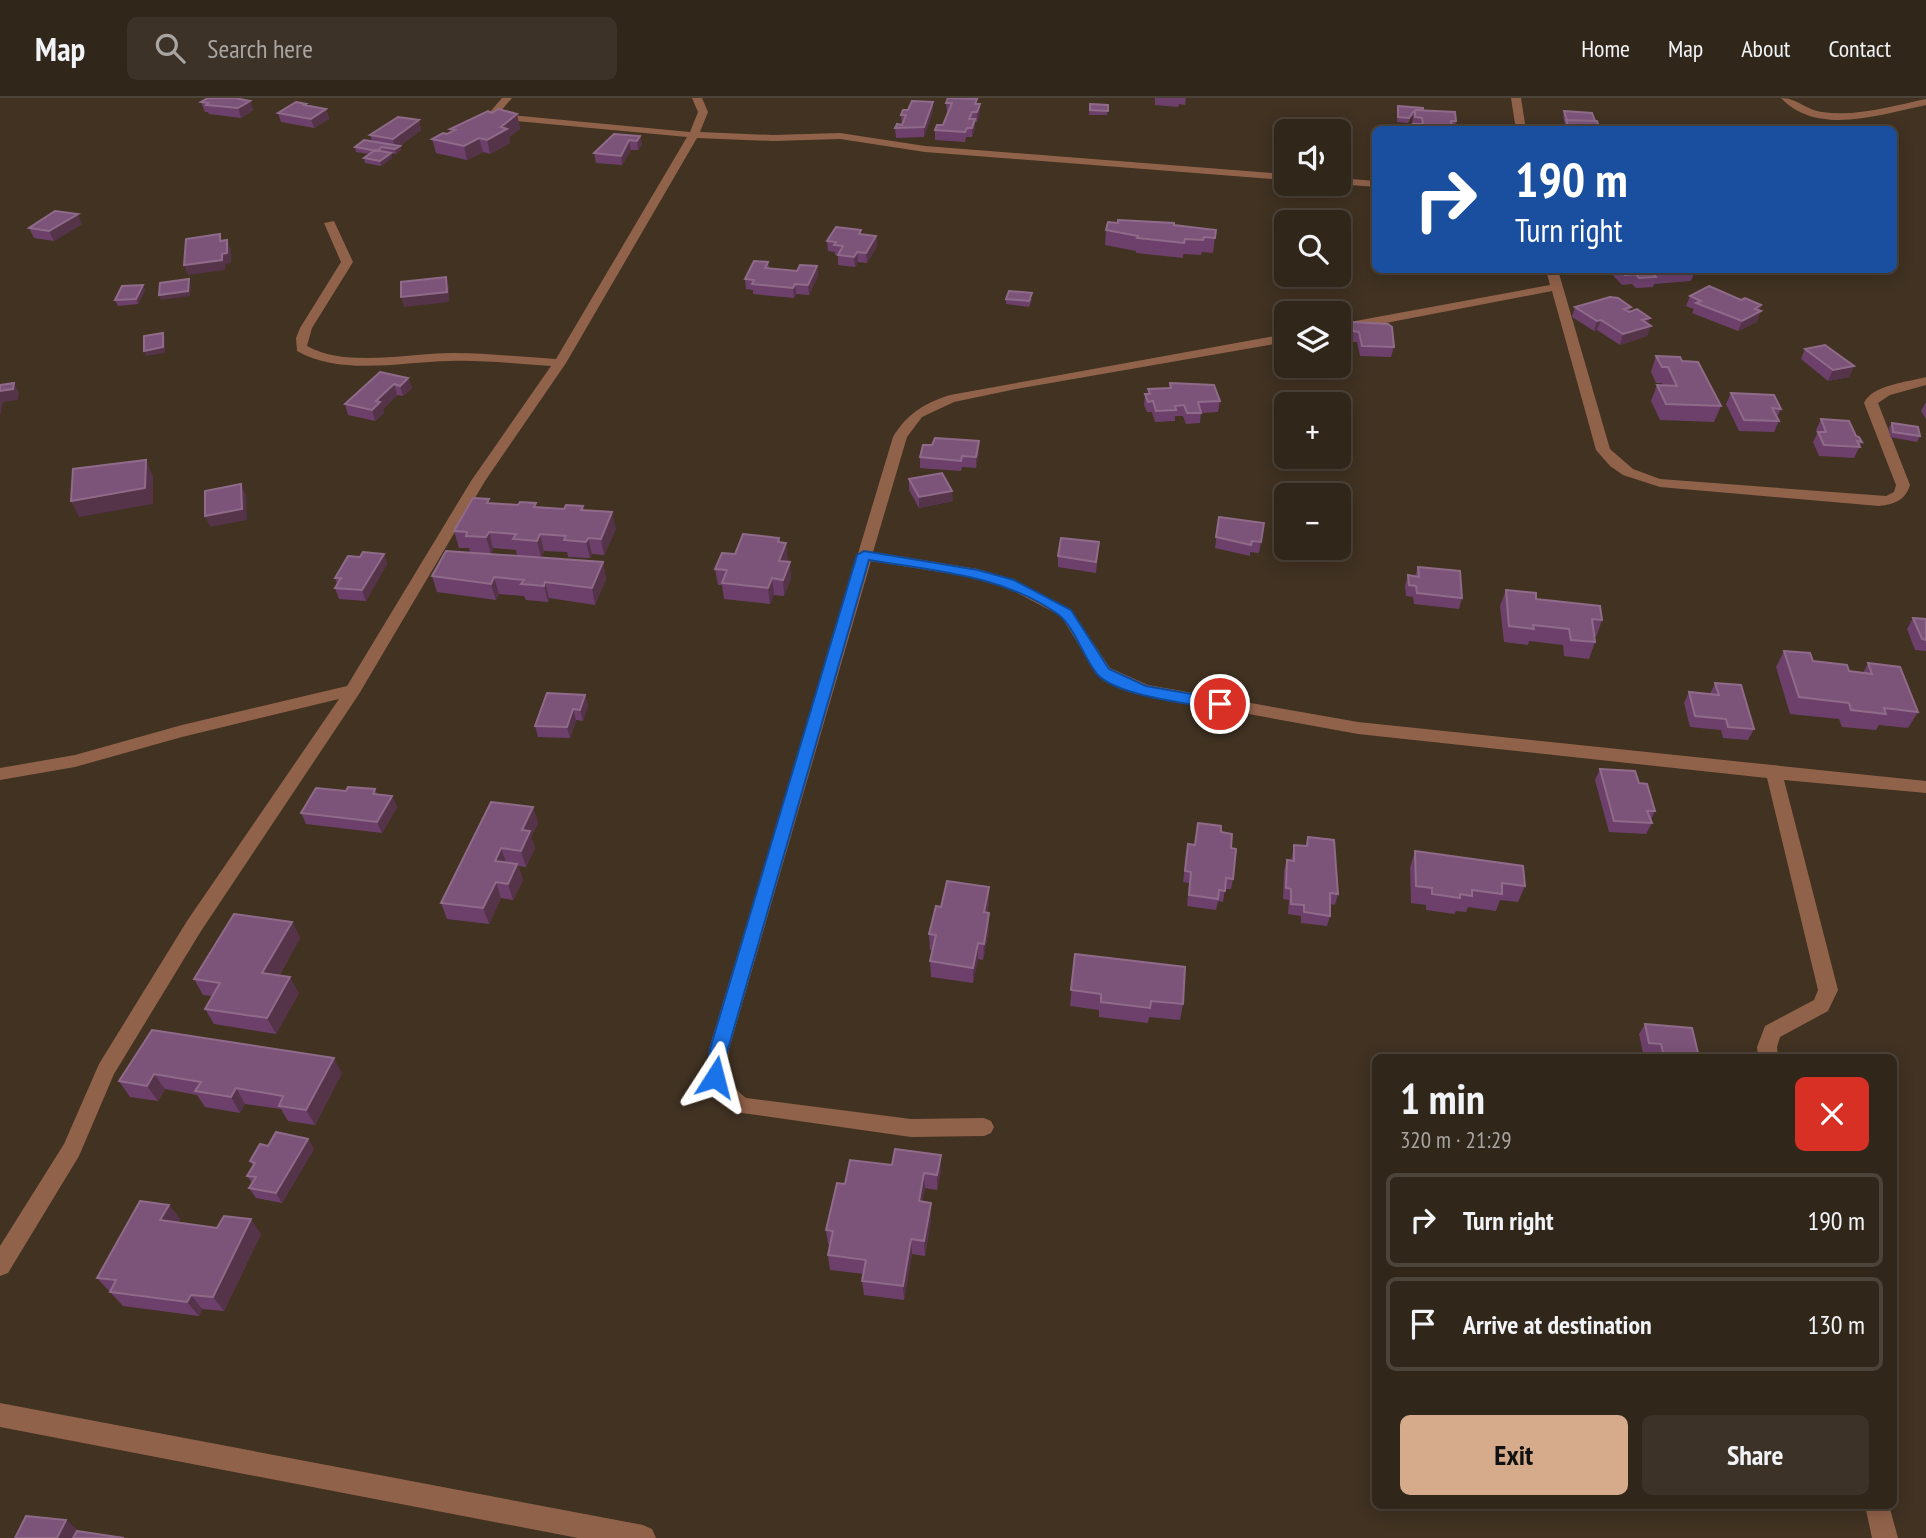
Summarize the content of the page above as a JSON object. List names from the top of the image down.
{
  "page": {
    "header": "Map",
    "search": "Search here",
    "nav": [
      "Home",
      "Map",
      "About",
      "Contact"
    ],
    "map_buttons": ["+", "−"],
    "turn": ["190 m", "Turn right"],
    "heading": ["1 min", "320 m · 21:29"],
    "list": [
      {
        "name": "Turn right",
        "value": "190 m"
      },
      {
        "name": "Arrive at destination",
        "value": "130 m"
      }
    ],
    "buttons": ["Exit", "Share"]
  }
}
